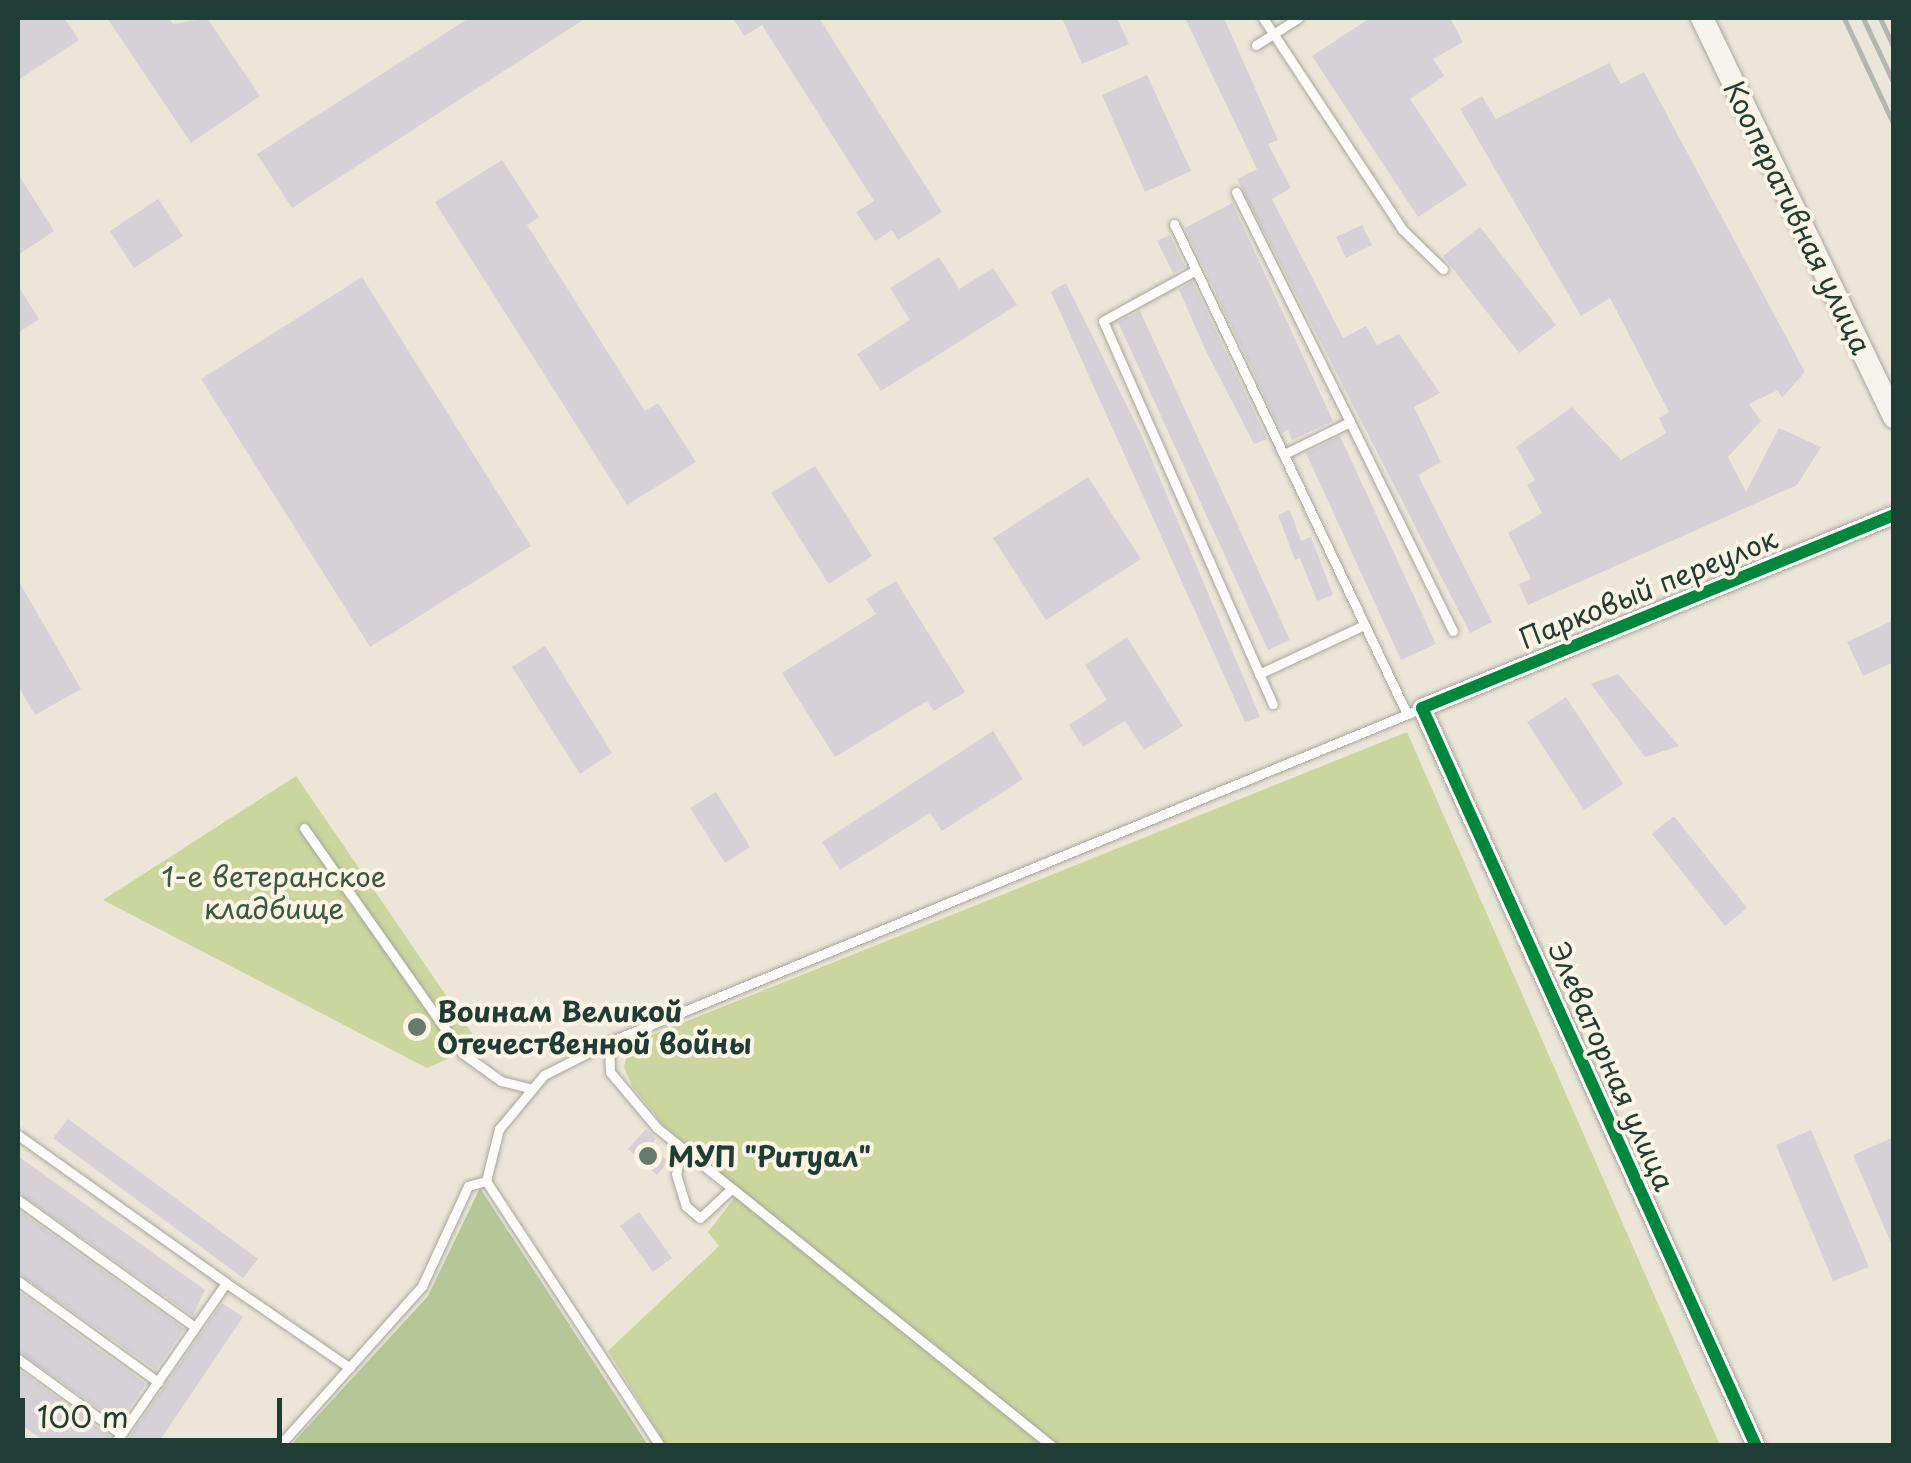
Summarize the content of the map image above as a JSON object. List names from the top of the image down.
{
  "streets": {
    "main road": ["Кооперативная улица"],
    "street": ["Парковый переулок", "Элеваторная улица"]
  },
  "crossings": [
    ["Парковый переулок", "Элеваторная улица"]
  ],
  "parks": ["1-е ветеранское кладбище"],
  "places": ["Воинам Великой Отечественной войны", "МУП \"Ритуал\""],
  "scale_bar": "100 m"
}
